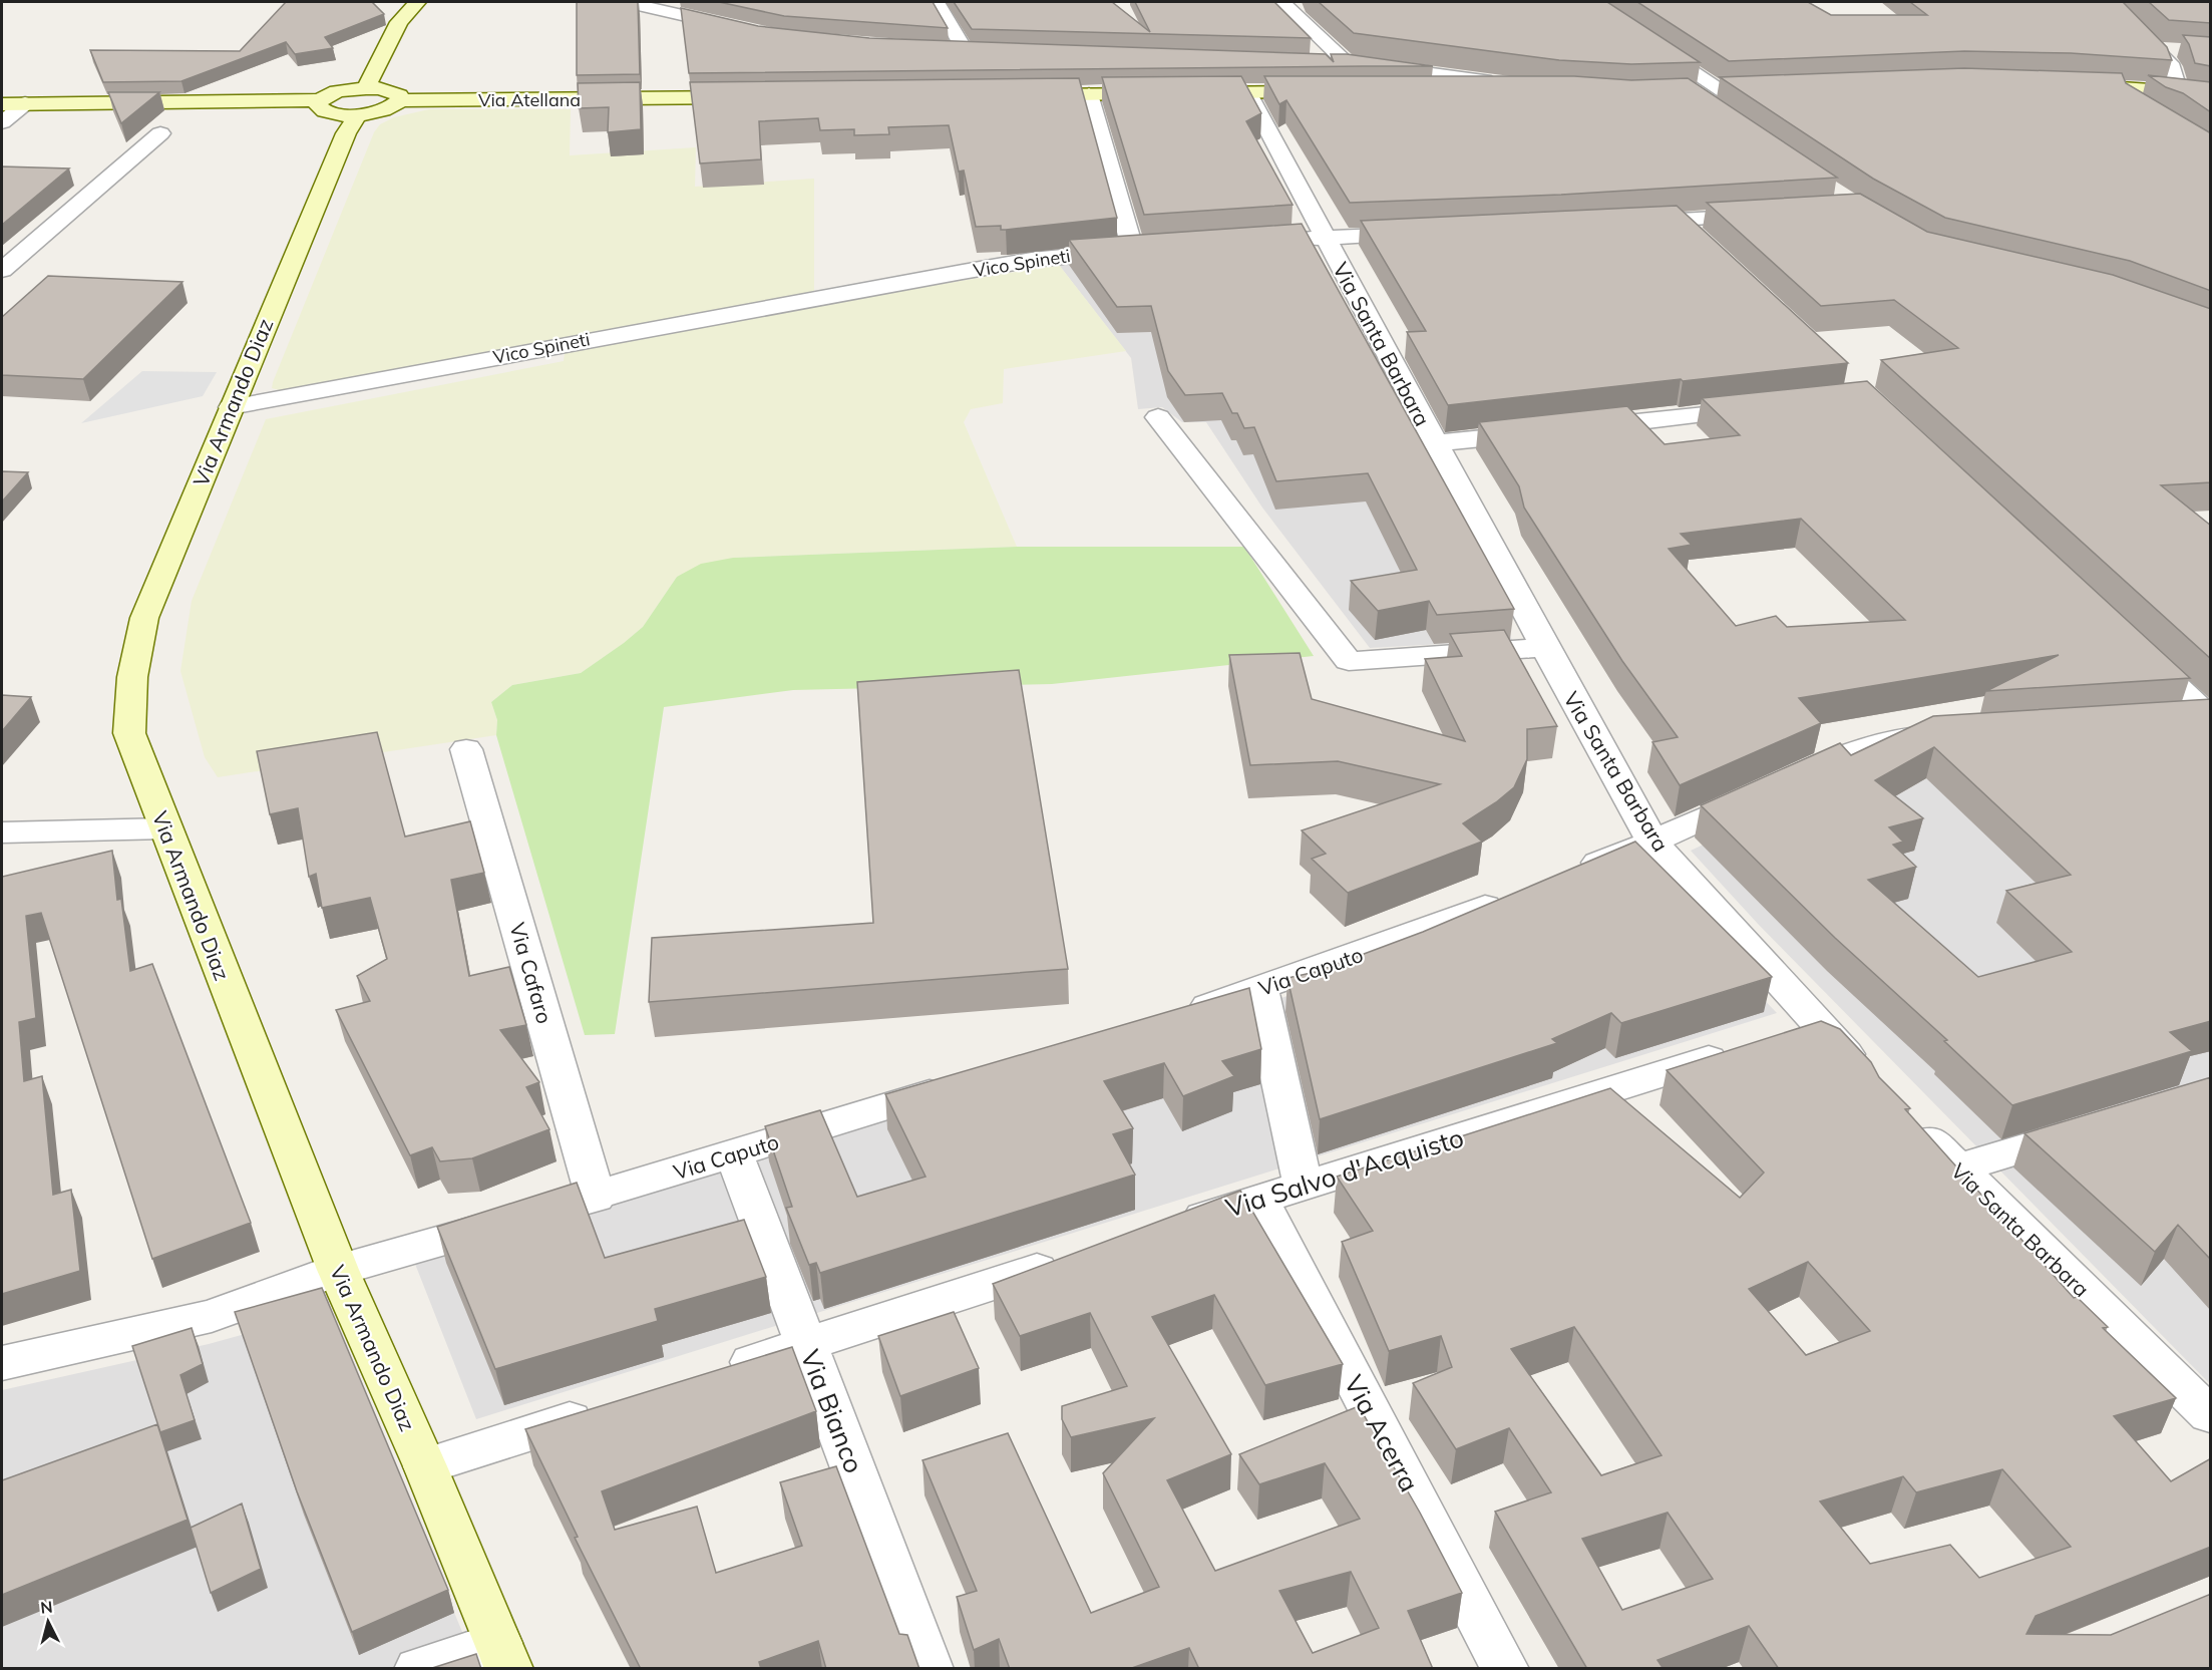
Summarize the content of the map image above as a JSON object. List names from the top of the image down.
{
  "streets": {
    "street": [
      "Via Atellana",
      "Vico Spineti",
      "Via Santa Barbara",
      "Via Armando Diaz",
      "Via Caputo",
      "Via Cafaro",
      "Via Salvo d'Acquisto",
      "Via Bianco",
      "Via Acerra"
    ]
  },
  "crossings": [
    ["Vico Spineti", "Via Armando Diaz"],
    ["Via Armando Diaz", "Via Caputo"],
    ["Via Caputo", "Via Cafaro"],
    ["Via Caputo", "Via Bianco"],
    ["Via Salvo d'Acquisto", "Via Acerra"]
  ],
  "north": "top"
}
